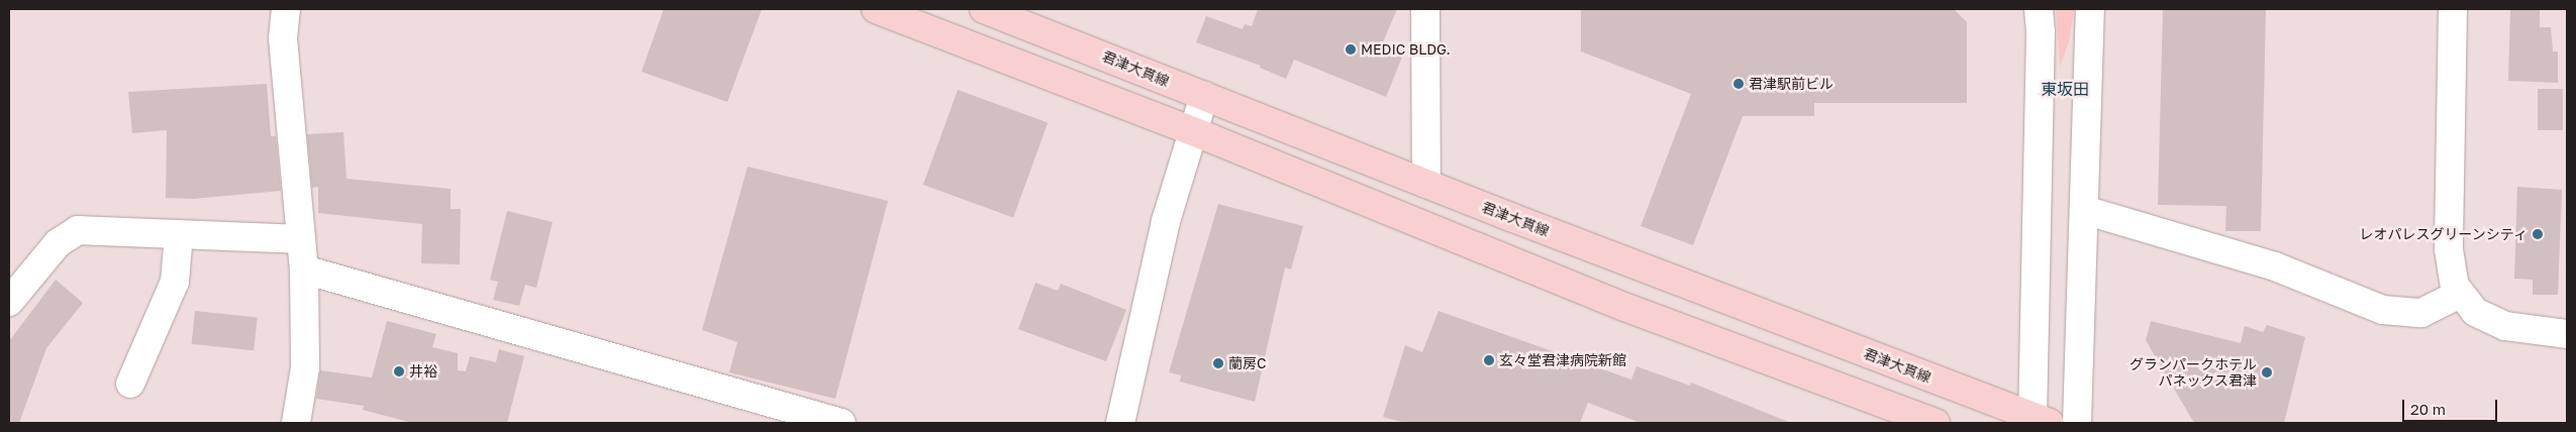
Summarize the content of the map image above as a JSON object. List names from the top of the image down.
{
  "streets": {
    "main road": ["君津大貫線"]
  },
  "districts": ["東坂田"],
  "places": [
    "MEDIC BLDG.",
    "君津駅前ビル",
    "レオパレスグリーンシティ",
    "玄々堂君津病院新館",
    "蘭房C",
    "井裕",
    "グランパークホテル パネックス君津"
  ],
  "scale_bar": "20 m"
}
